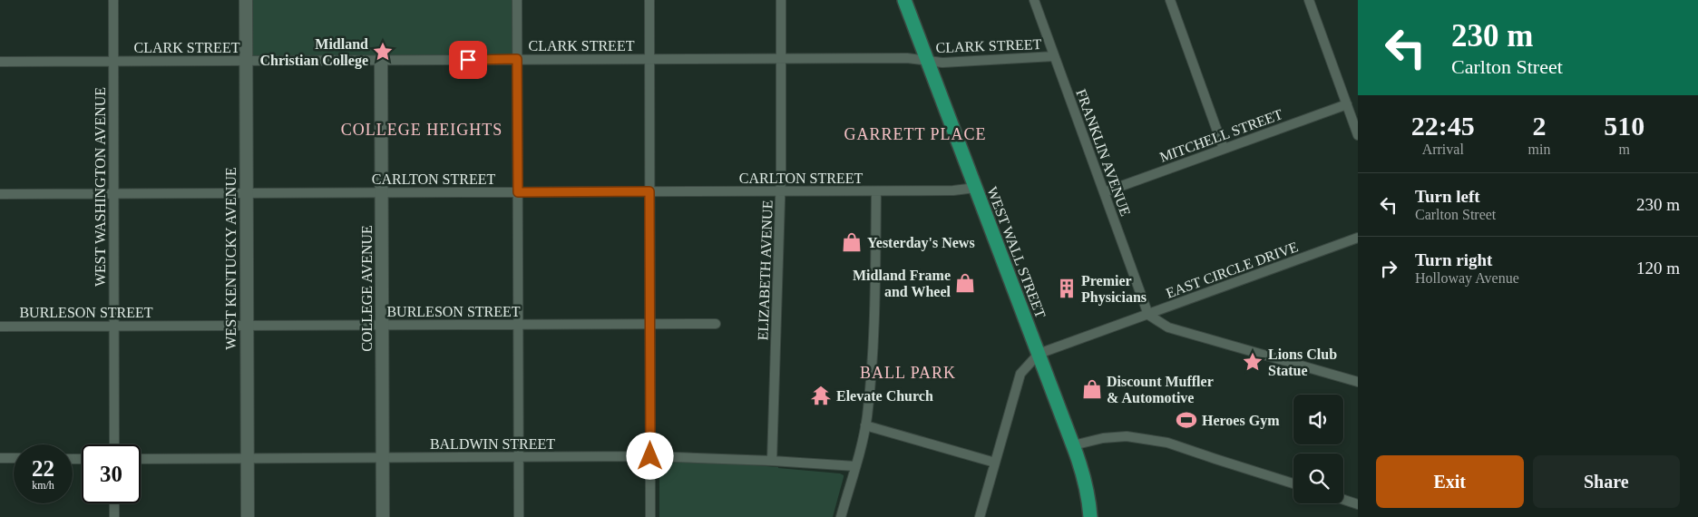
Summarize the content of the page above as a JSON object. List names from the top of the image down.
{
  "streets": {
    "main road": ["WEST WALL STREET"],
    "street": [
      "CLARK STREET",
      "MITCHELL STREET",
      "FRANKLIN AVENUE",
      "CARLTON STREET",
      "WEST WASHINGTON AVENUE",
      "WEST KENTUCKY AVENUE",
      "EAST CIRCLE DRIVE",
      "ELIZABETH AVENUE",
      "COLLEGE AVENUE",
      "BURLESON STREET",
      "BALDWIN STREET"
    ]
  },
  "crossings": [
    ["CLARK STREET", "FRANKLIN AVENUE"],
    ["CLARK STREET", "WEST WASHINGTON AVENUE"],
    ["CLARK STREET", "WEST WALL STREET"],
    ["CLARK STREET", "WEST KENTUCKY AVENUE"],
    ["CLARK STREET", "ELIZABETH AVENUE"],
    ["CLARK STREET", "COLLEGE AVENUE"],
    ["MITCHELL STREET", "FRANKLIN AVENUE"],
    ["FRANKLIN AVENUE", "EAST CIRCLE DRIVE"],
    ["CARLTON STREET", "WEST WASHINGTON AVENUE"],
    ["CARLTON STREET", "WEST WALL STREET"],
    ["CARLTON STREET", "WEST KENTUCKY AVENUE"],
    ["CARLTON STREET", "ELIZABETH AVENUE"],
    ["CARLTON STREET", "COLLEGE AVENUE"],
    ["WEST WASHINGTON AVENUE", "BURLESON STREET"],
    ["WEST WALL STREET", "EAST CIRCLE DRIVE"],
    ["WEST KENTUCKY AVENUE", "BURLESON STREET"],
    ["WEST KENTUCKY AVENUE", "BALDWIN STREET"],
    ["ELIZABETH AVENUE", "BALDWIN STREET"],
    ["COLLEGE AVENUE", "BURLESON STREET"],
    ["COLLEGE AVENUE", "BALDWIN STREET"]
  ],
  "districts": ["COLLEGE HEIGHTS", "GARRETT PLACE", "BALL PARK"],
  "places": {
    "place": ["Midland Christian College", "Lions Club Statue"],
    "shop": ["Yesterday's News", "Midland Frame and Wheel", "Discount Muffler & Automotive"],
    "building": ["Premier Physicians"],
    "temple": ["Elevate Church"],
    "sports": ["Heroes Gym"]
  },
  "page": {
    "turn": ["230 m", "Carlton Street"],
    "eta": [
      "22:45",
      "Arrival",
      "2",
      "min",
      "510",
      "m"
    ],
    "list": [
      {
        "name": "Turn left",
        "note": "Carlton Street",
        "value": "230 m"
      },
      {
        "name": "Turn right",
        "note": "Holloway Avenue",
        "value": "120 m"
      }
    ],
    "speed": "22 km/h",
    "limit": "30",
    "buttons": ["Exit", "Share"]
  }
}
